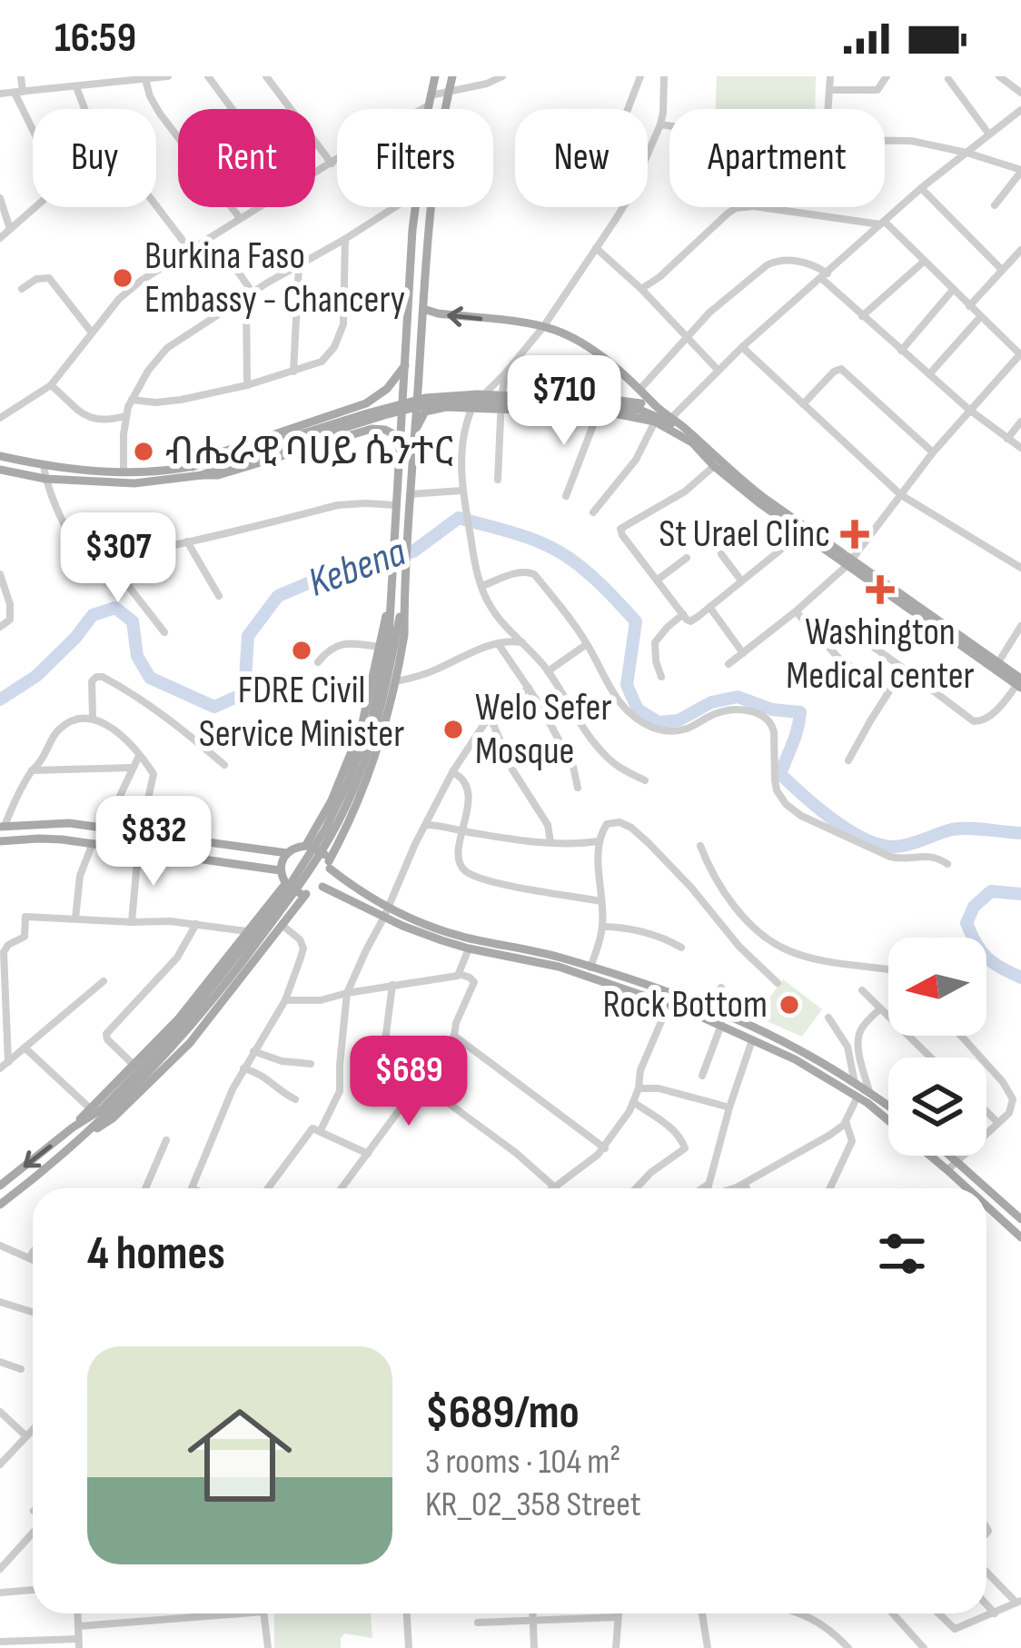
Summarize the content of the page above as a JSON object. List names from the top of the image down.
{
  "water": ["Kebena"],
  "places": {
    "other": [
      "Burkina Faso Embassy - Chancery",
      "ብሔራዊ ባሀይ ሴንተር",
      "FDRE Civil Service Minister",
      "Welo Sefer Mosque",
      "Rock Bottom"
    ],
    "health": ["St Urael Clinc", "Washington Medical center"]
  },
  "north": "left",
  "page": {
    "status": "16:59",
    "chip": [
      "Buy",
      "Rent",
      "Filters",
      "New",
      "Apartment"
    ],
    "price": [
      "$710",
      "$307",
      "$832",
      "$689"
    ],
    "heading": "4 homes",
    "list": [
      {
        "name": "$689/mo",
        "note": "3 rooms · 104 m² · KR_02_358 Street"
      }
    ]
  }
}
